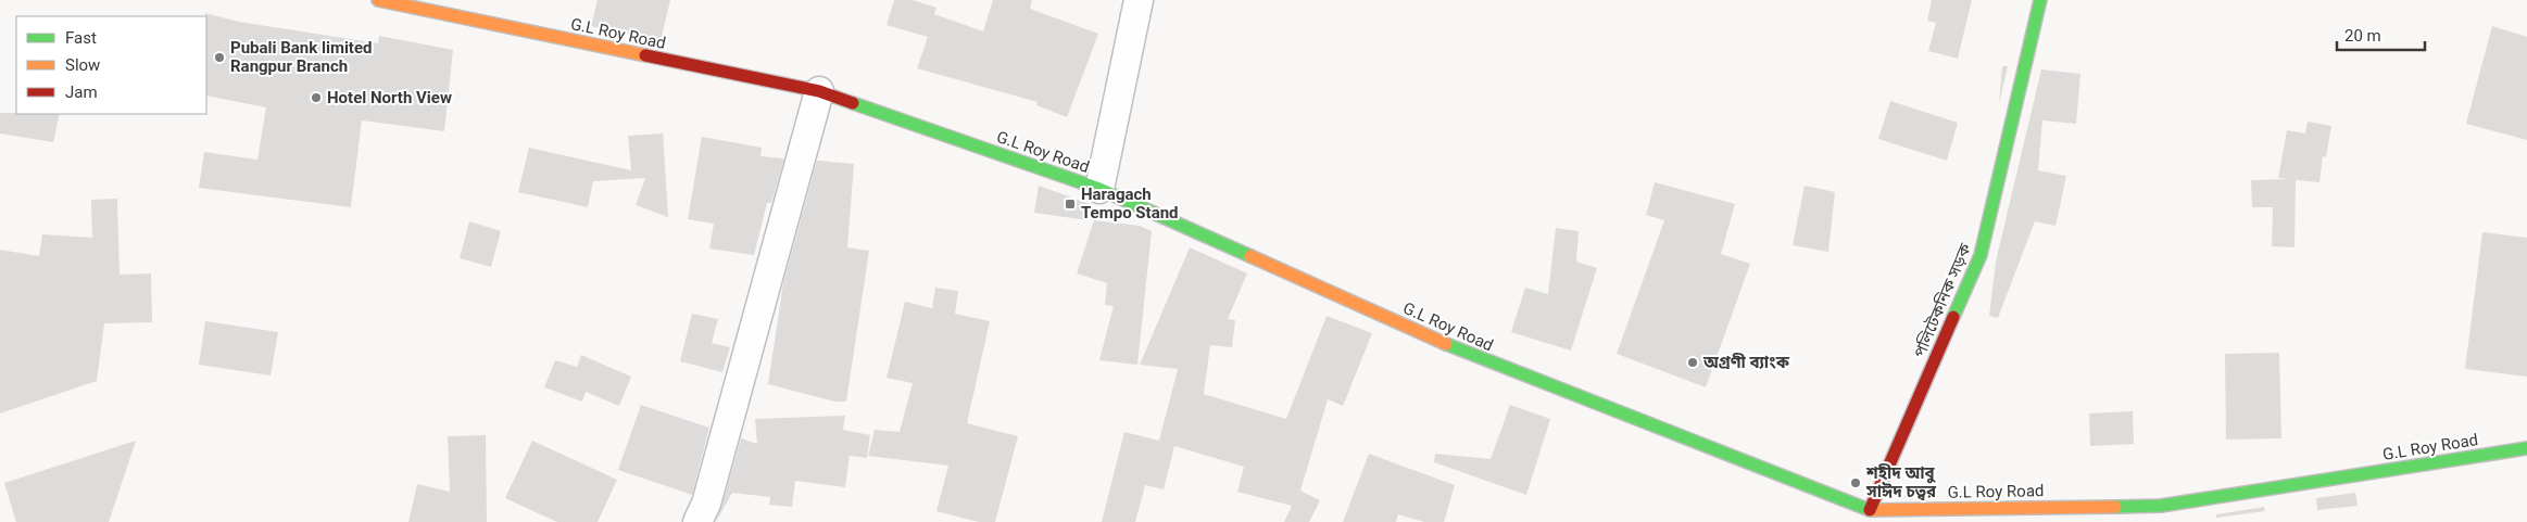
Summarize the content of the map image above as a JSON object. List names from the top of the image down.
{
  "streets": {
    "main road": ["G.L Roy Road", "পলিটেকনিক সড়ক"]
  },
  "crossings": [
    ["G.L Roy Road", "পলিটেকনিক সড়ক"]
  ],
  "places": {
    "other": [
      "Pubali Bank limited Rangpur Branch",
      "Hotel North View",
      "অগ্রণী ব্যাংক",
      "শহীদ আবু সাঈদ চত্বর"
    ],
    "transit": ["Haragach Tempo Stand"]
  },
  "legend": ["Fast", "Slow", "Jam"],
  "scale_bar": "20 m"
}
